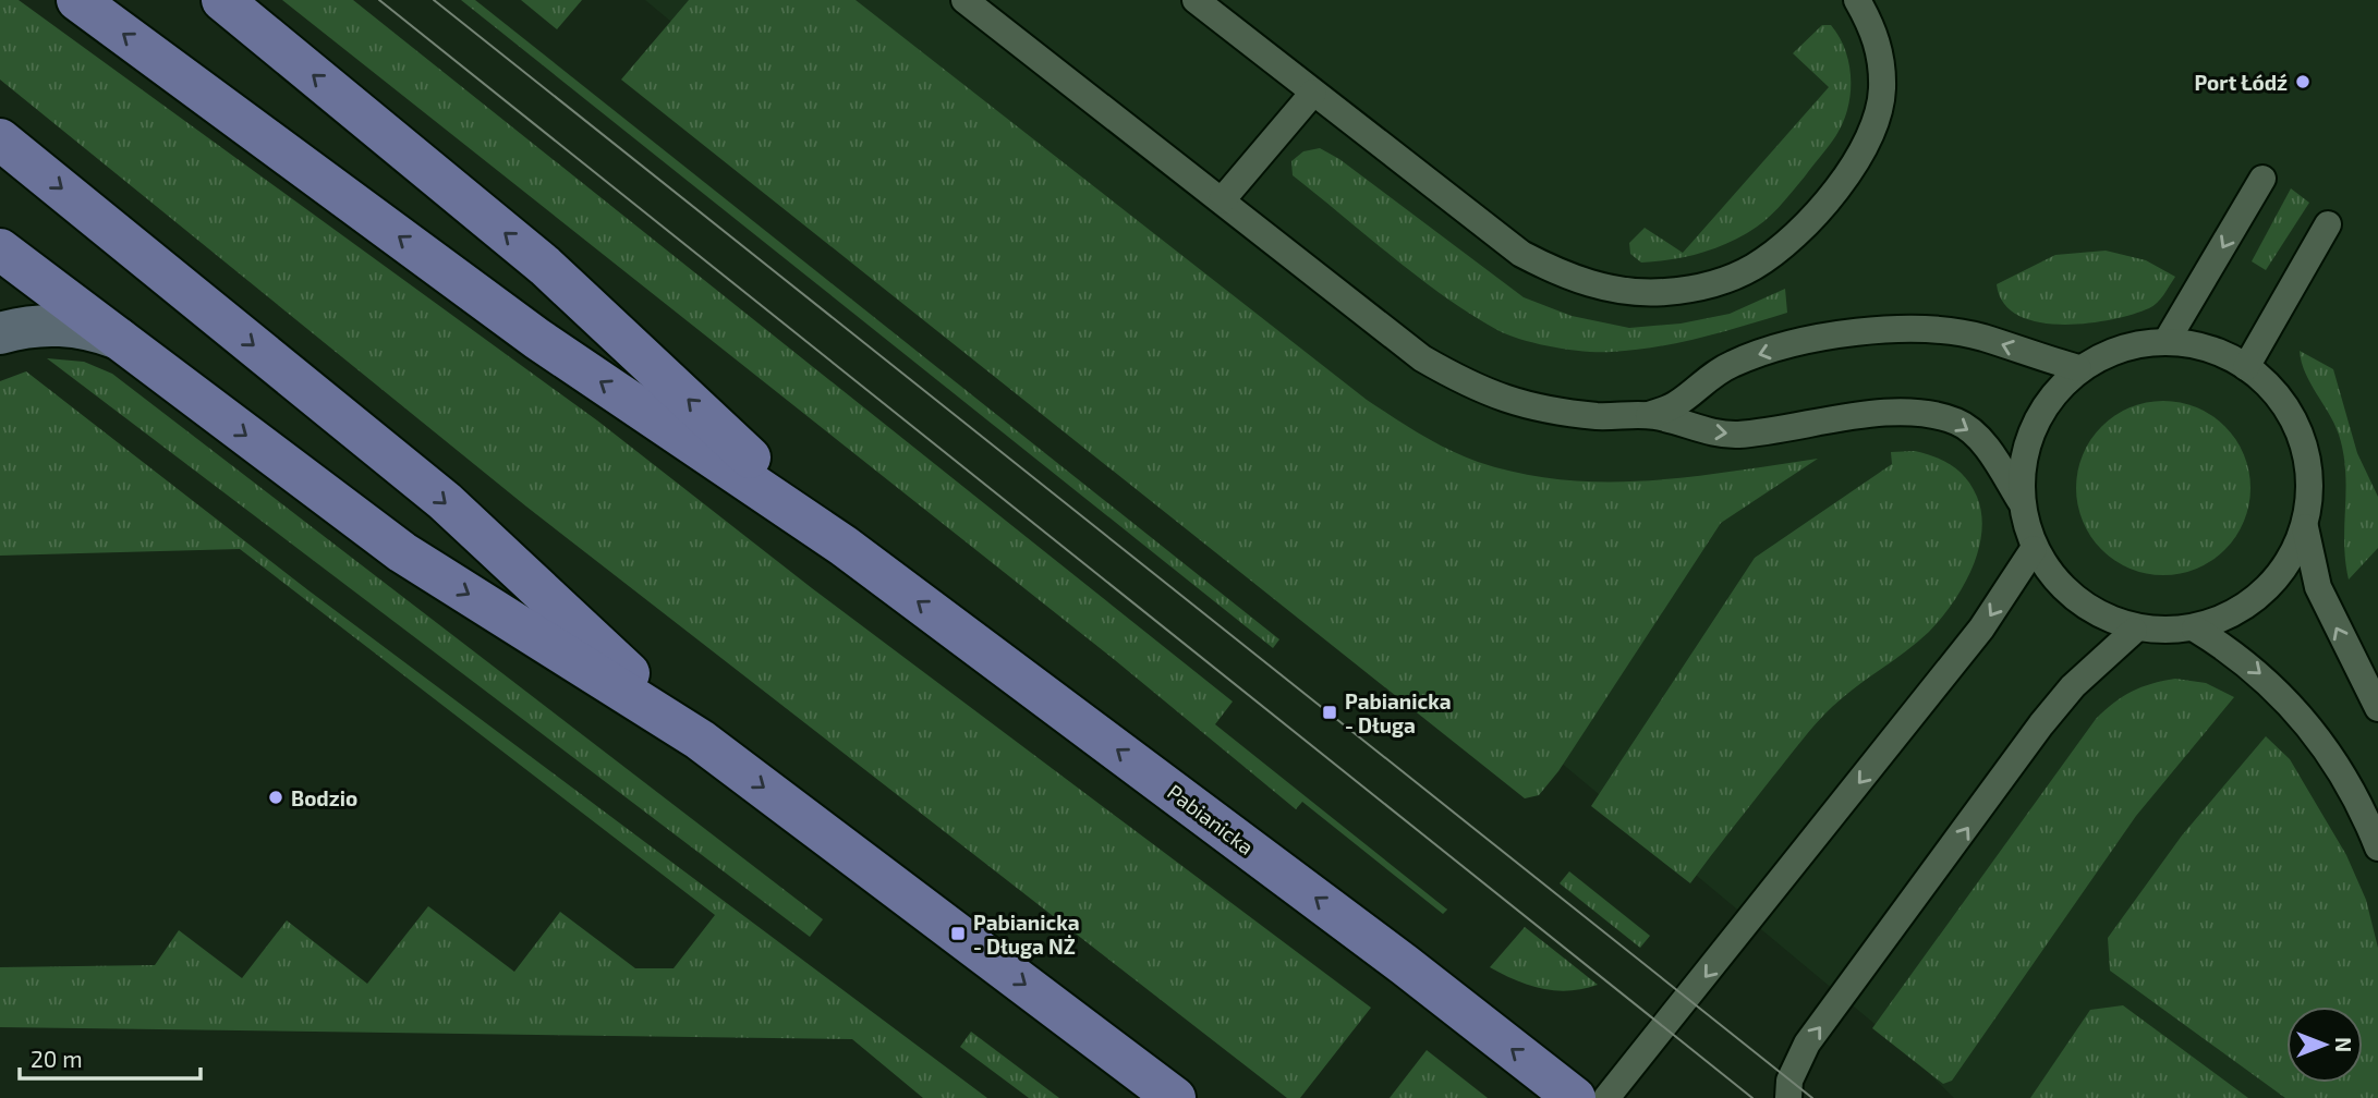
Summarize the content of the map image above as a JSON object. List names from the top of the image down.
{
  "streets": {
    "main road": ["Pabianicka"]
  },
  "places": {
    "other": ["Port Łódź", "Bodzio"],
    "transit": ["Pabianicka - Długa", "Pabianicka - Długa NŻ"]
  },
  "scale_bar": "20 m",
  "north": "right"
}
